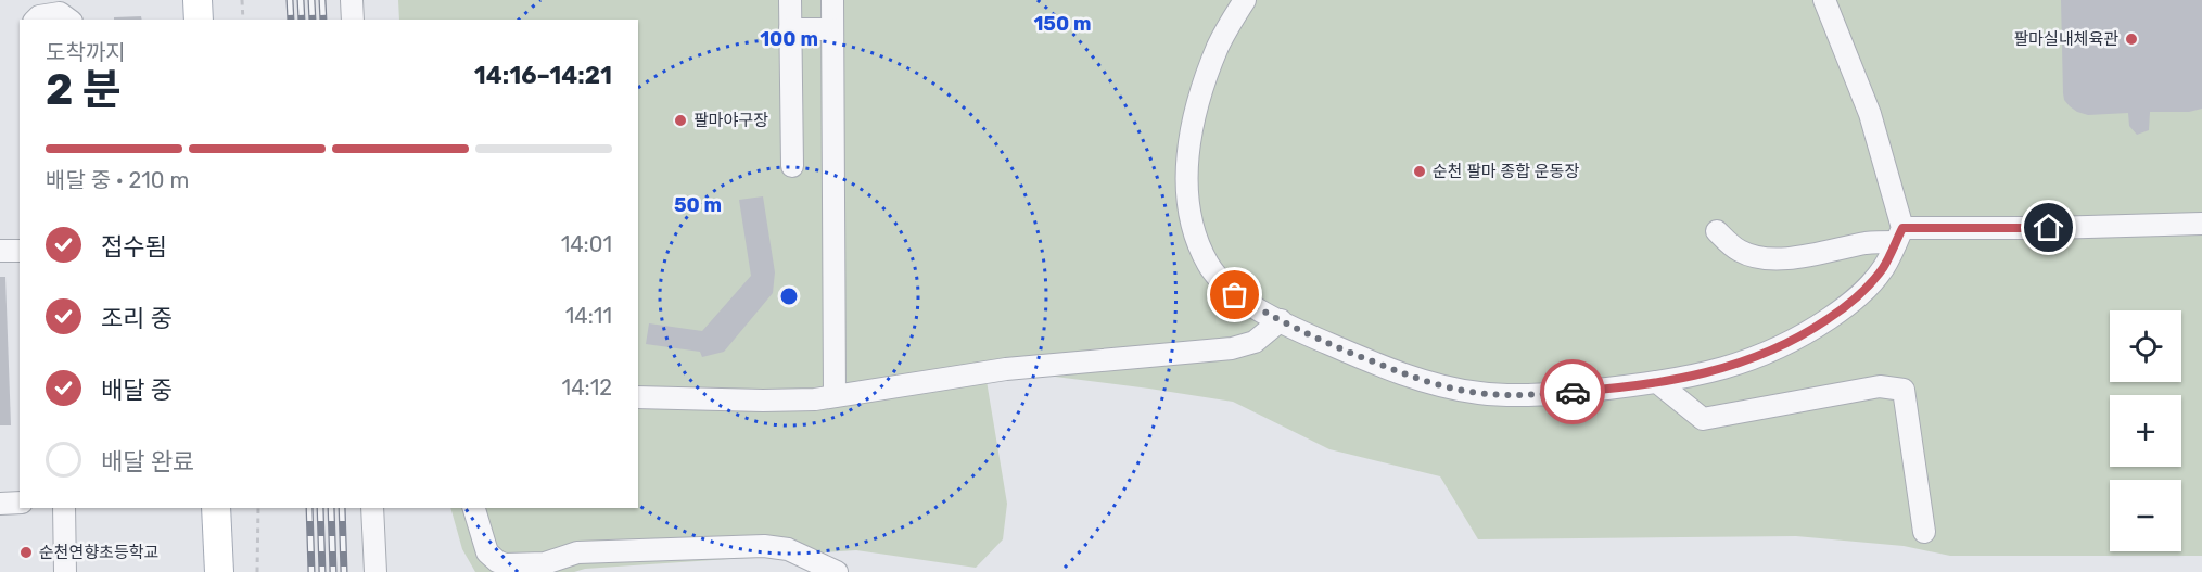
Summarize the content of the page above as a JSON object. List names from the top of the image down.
{
  "places": [
    "팔마실내체육관",
    "팔마야구장",
    "순천 팔마 종합 운동장",
    "순천연향초등학교"
  ],
  "page": {
    "heading": ["2 분", "도착까지", "14:16–14:21"],
    "bar": "배달 중 · 210 m",
    "list": [
      ["접수됨", "14:01"],
      ["조리 중", "14:11"],
      ["배달 중", "14:12"],
      "배달 완료"
    ],
    "map_buttons": ["+", "−"]
  },
  "rings": ["150 m", "100 m", "50 m"]
}
